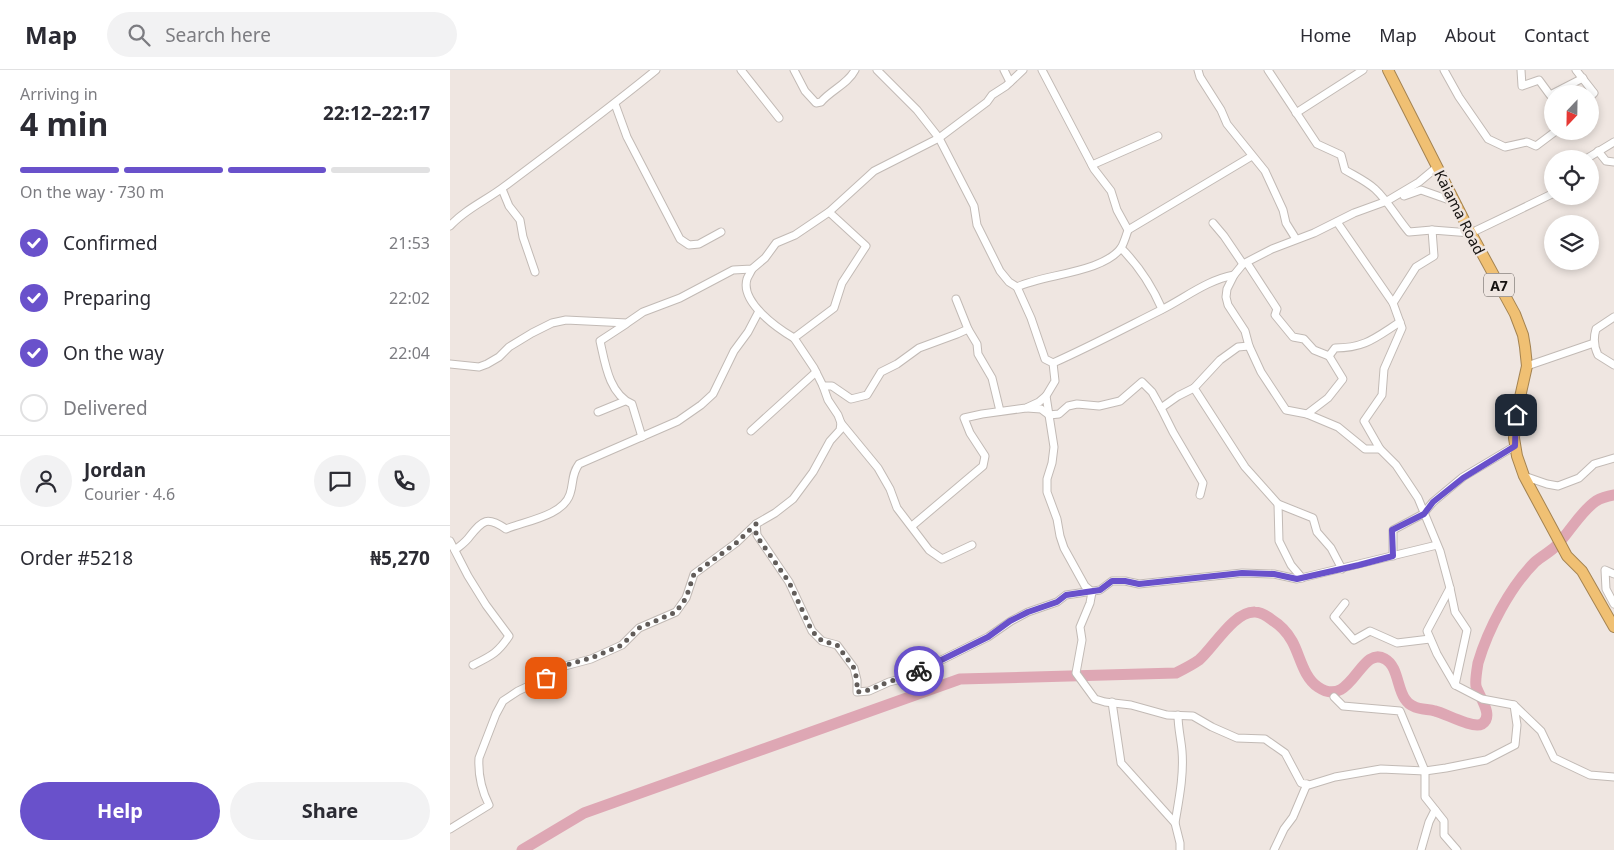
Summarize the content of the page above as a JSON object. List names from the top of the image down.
{
  "streets": {
    "highway": ["Kaiama Road", "A7"]
  },
  "north": "bottom",
  "page": {
    "header": "Map",
    "search": "Search here",
    "nav": [
      "Home",
      "Map",
      "About",
      "Contact"
    ],
    "heading": ["4 min", "Arriving in", "22:12–22:17"],
    "panel": [
      "Jordan",
      "Courier · 4.6",
      "Order #5218",
      "₦5,270"
    ],
    "bar": "On the way · 730 m",
    "list": [
      ["Confirmed", "21:53"],
      ["Preparing", "22:02"],
      ["On the way", "22:04"],
      "Delivered"
    ],
    "buttons": ["Help", "Share"]
  }
}
